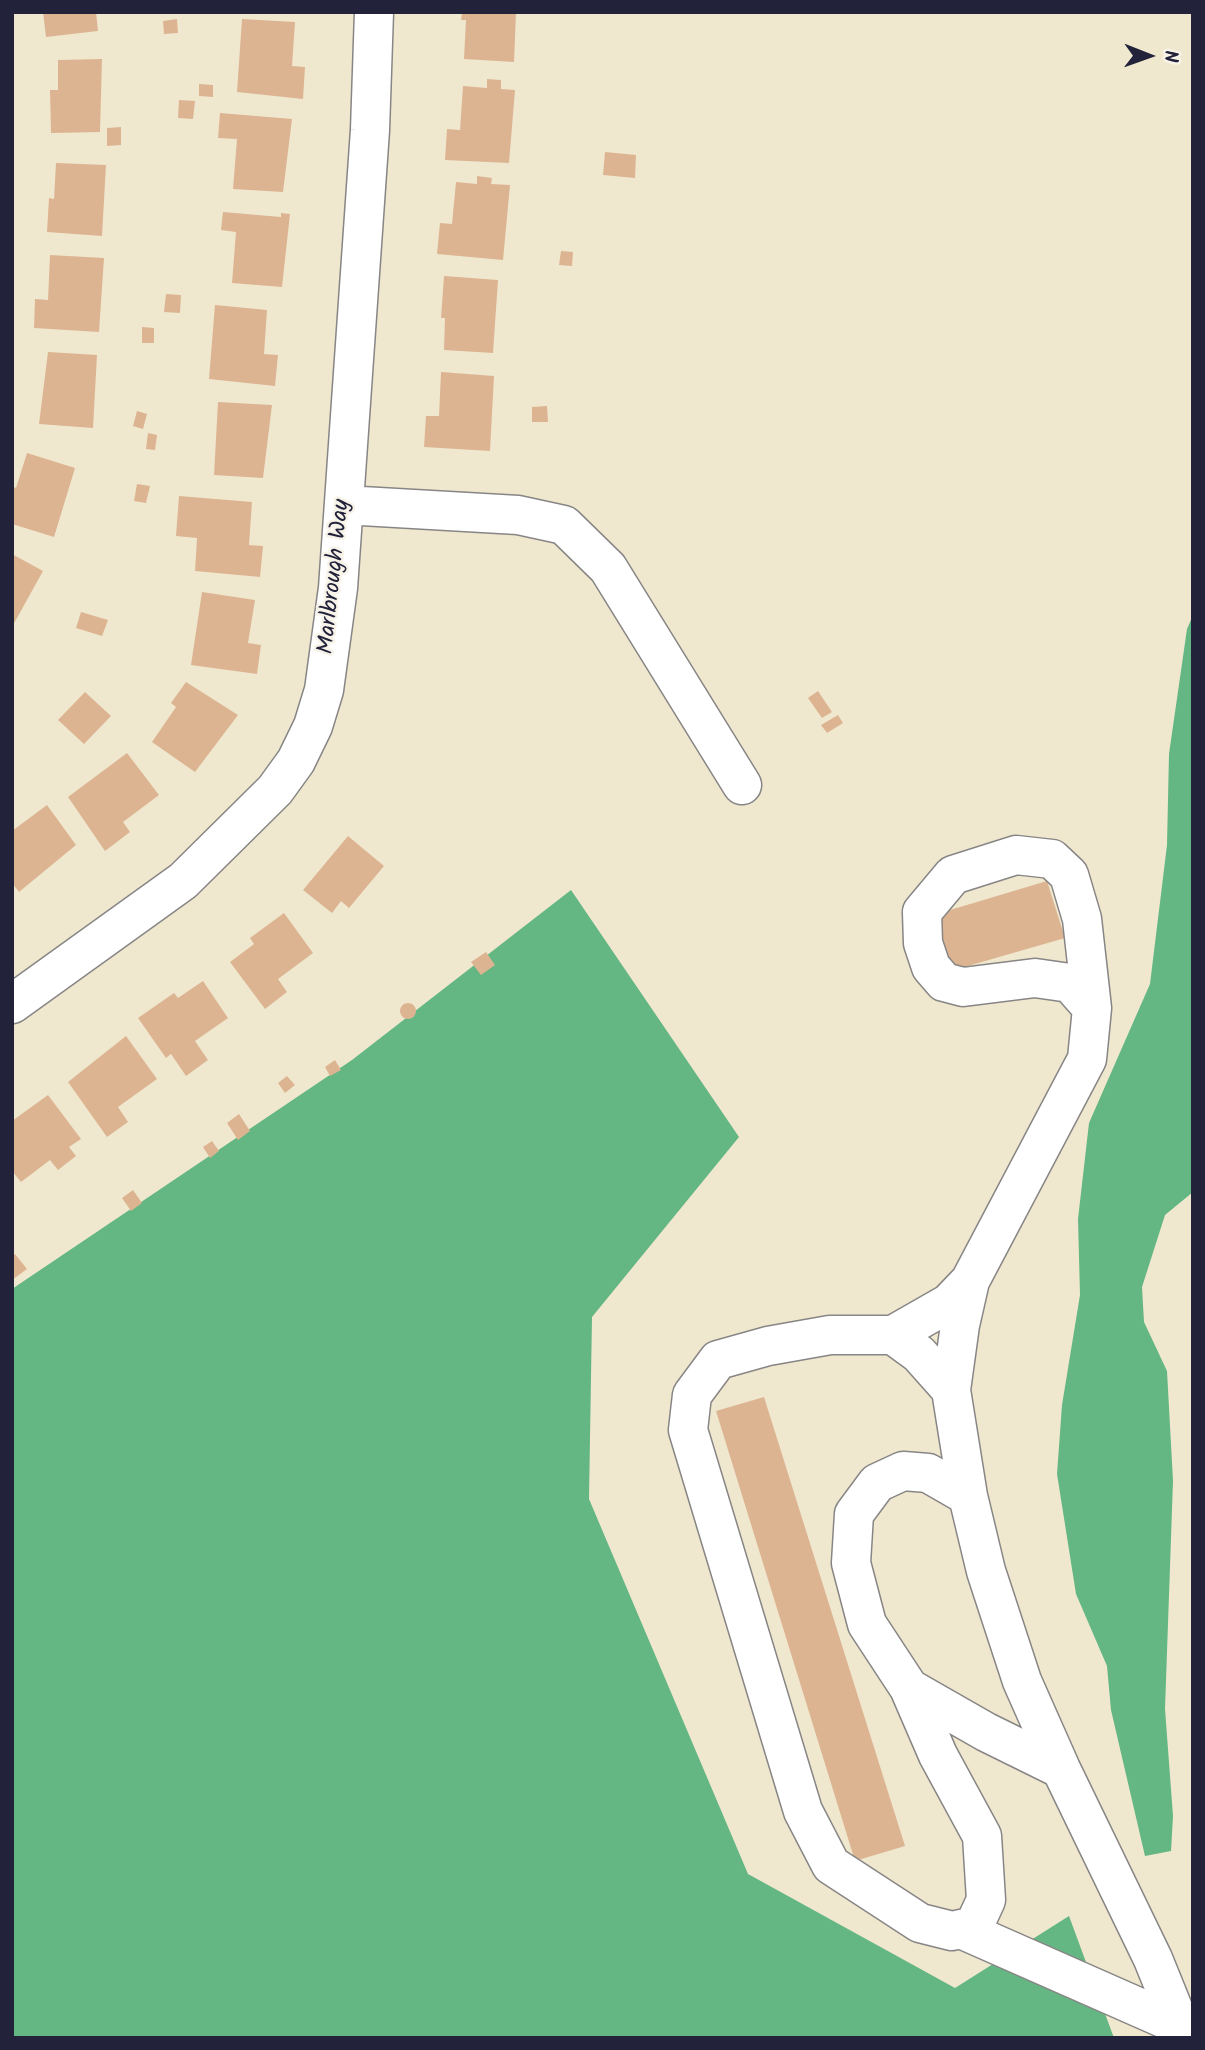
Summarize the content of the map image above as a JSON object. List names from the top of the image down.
{
  "streets": {
    "street": ["Marlbrough Way"]
  },
  "north": "right"
}
